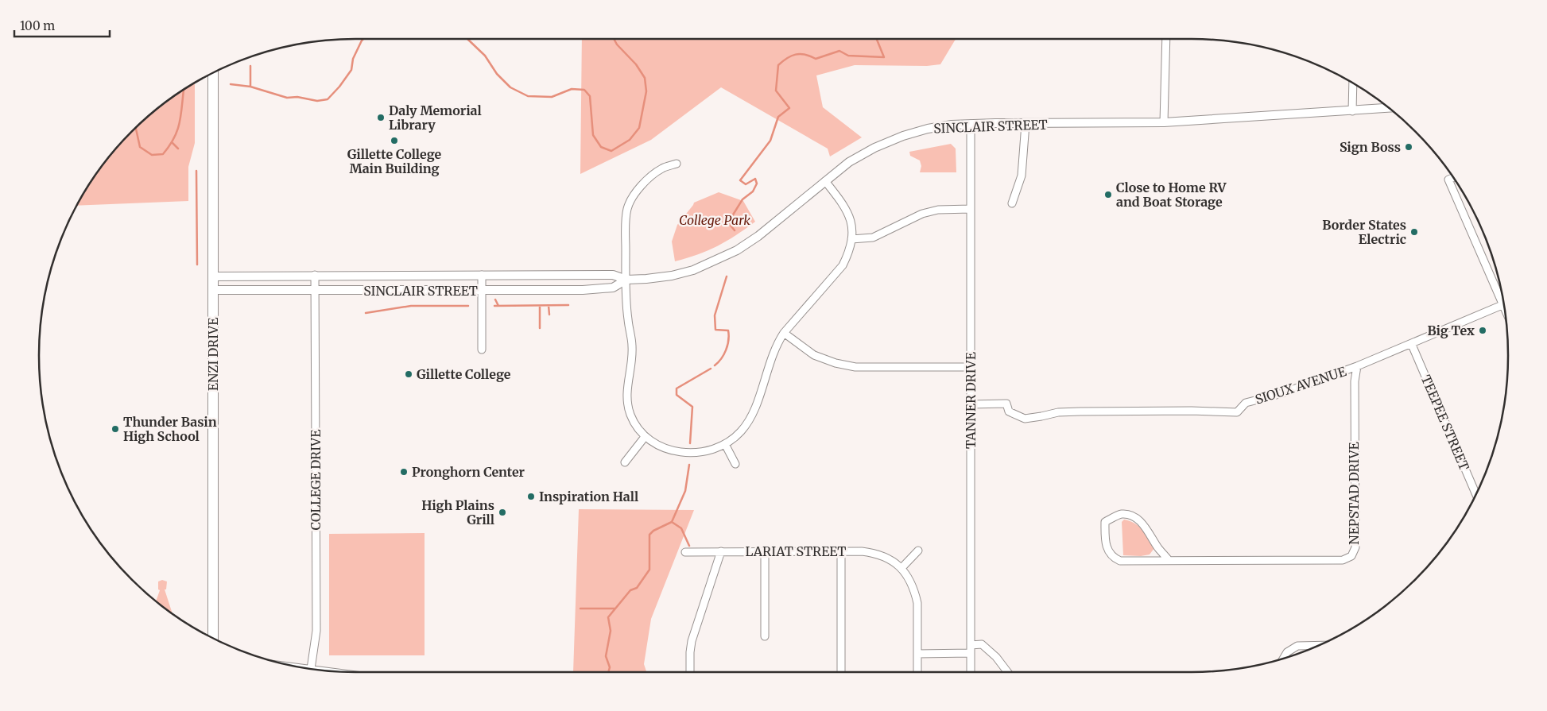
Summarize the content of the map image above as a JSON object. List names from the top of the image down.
{
  "streets": {
    "main road": ["ENZI DRIVE"],
    "street": [
      "SINCLAIR STREET",
      "SIOUX AVENUE",
      "TANNER DRIVE",
      "TEEPEE STREET",
      "COLLEGE DRIVE",
      "NEPSTAD DRIVE",
      "LARIAT STREET"
    ]
  },
  "crossings": [
    ["SINCLAIR STREET", "ENZI DRIVE"],
    ["SINCLAIR STREET", "TANNER DRIVE"],
    ["SINCLAIR STREET", "COLLEGE DRIVE"],
    ["SIOUX AVENUE", "TANNER DRIVE"],
    ["SIOUX AVENUE", "TEEPEE STREET"],
    ["SIOUX AVENUE", "NEPSTAD DRIVE"]
  ],
  "parks": ["College Park"],
  "places": [
    "Daly Memorial Library",
    "Gillette College Main Building",
    "Sign Boss",
    "Close to Home RV and Boat Storage",
    "Border States Electric",
    "Big Tex",
    "Gillette College",
    "Thunder Basin High School",
    "Pronghorn Center",
    "Inspiration Hall",
    "High Plains Grill"
  ],
  "scale_bar": "100 m"
}
